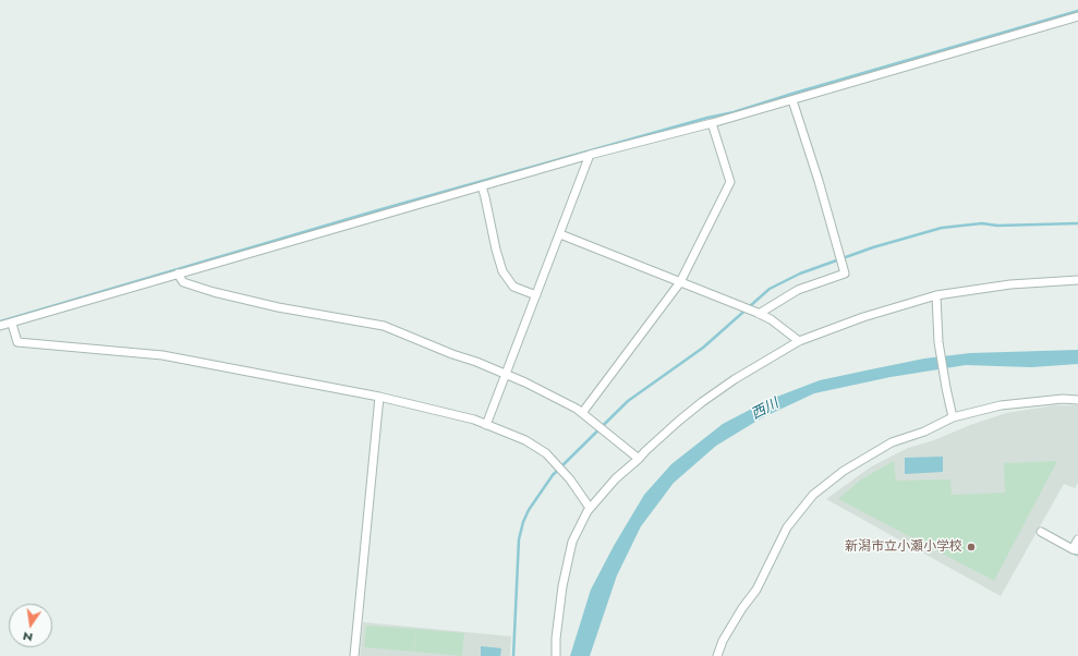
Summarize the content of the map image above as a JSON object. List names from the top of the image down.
{
  "water": ["西川"],
  "places": ["新潟市立小瀬小学校"],
  "north": "bottom"
}
